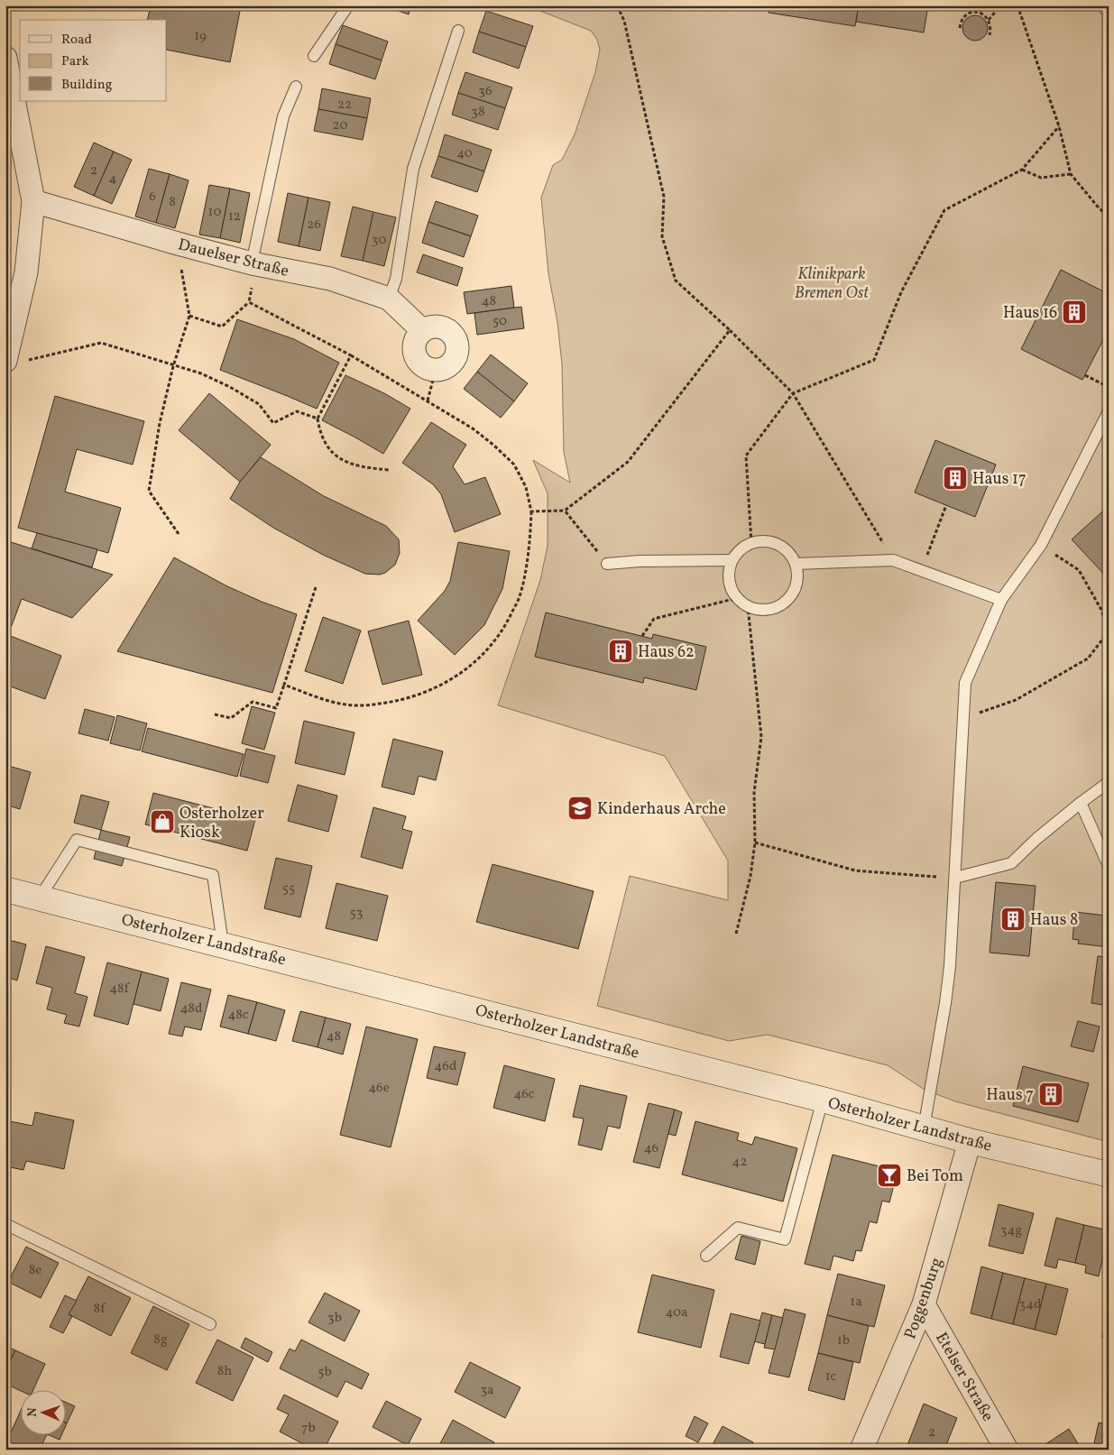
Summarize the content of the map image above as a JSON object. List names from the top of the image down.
{
  "streets": {
    "main road": ["Osterholzer Landstraße"],
    "street": ["Dauelser Straße", "Poggenburg", "Etelser Straße"]
  },
  "crossings": [
    ["Osterholzer Landstraße", "Poggenburg"],
    ["Poggenburg", "Etelser Straße"]
  ],
  "parks": ["Klinikpark Bremen Ost"],
  "places": {
    "building": [
      "Haus 16",
      "Haus 17",
      "Haus 62",
      "Haus 8",
      "Haus 7"
    ],
    "school or university": ["Kinderhaus Arche"],
    "shop": ["Osterholzer Kiosk"],
    "bar": ["Bei Tom"]
  },
  "house_numbers": [
    "19",
    "36",
    "22",
    "38",
    "20",
    "40",
    "2",
    "4",
    "6",
    "8",
    "10",
    "12",
    "26",
    "30",
    "48",
    "50",
    "55",
    "53",
    "48f",
    "48d",
    "48c",
    "48",
    "46d",
    "46e",
    "46c",
    "46",
    "42",
    "34g",
    "8e",
    "1a",
    "34d",
    "8f",
    "40a",
    "3b",
    "8g",
    "1b",
    "8h",
    "5b",
    "1c",
    "3a",
    "7b",
    "2"
  ],
  "legend": ["Road", "Park", "Building"],
  "north": "left"
}
